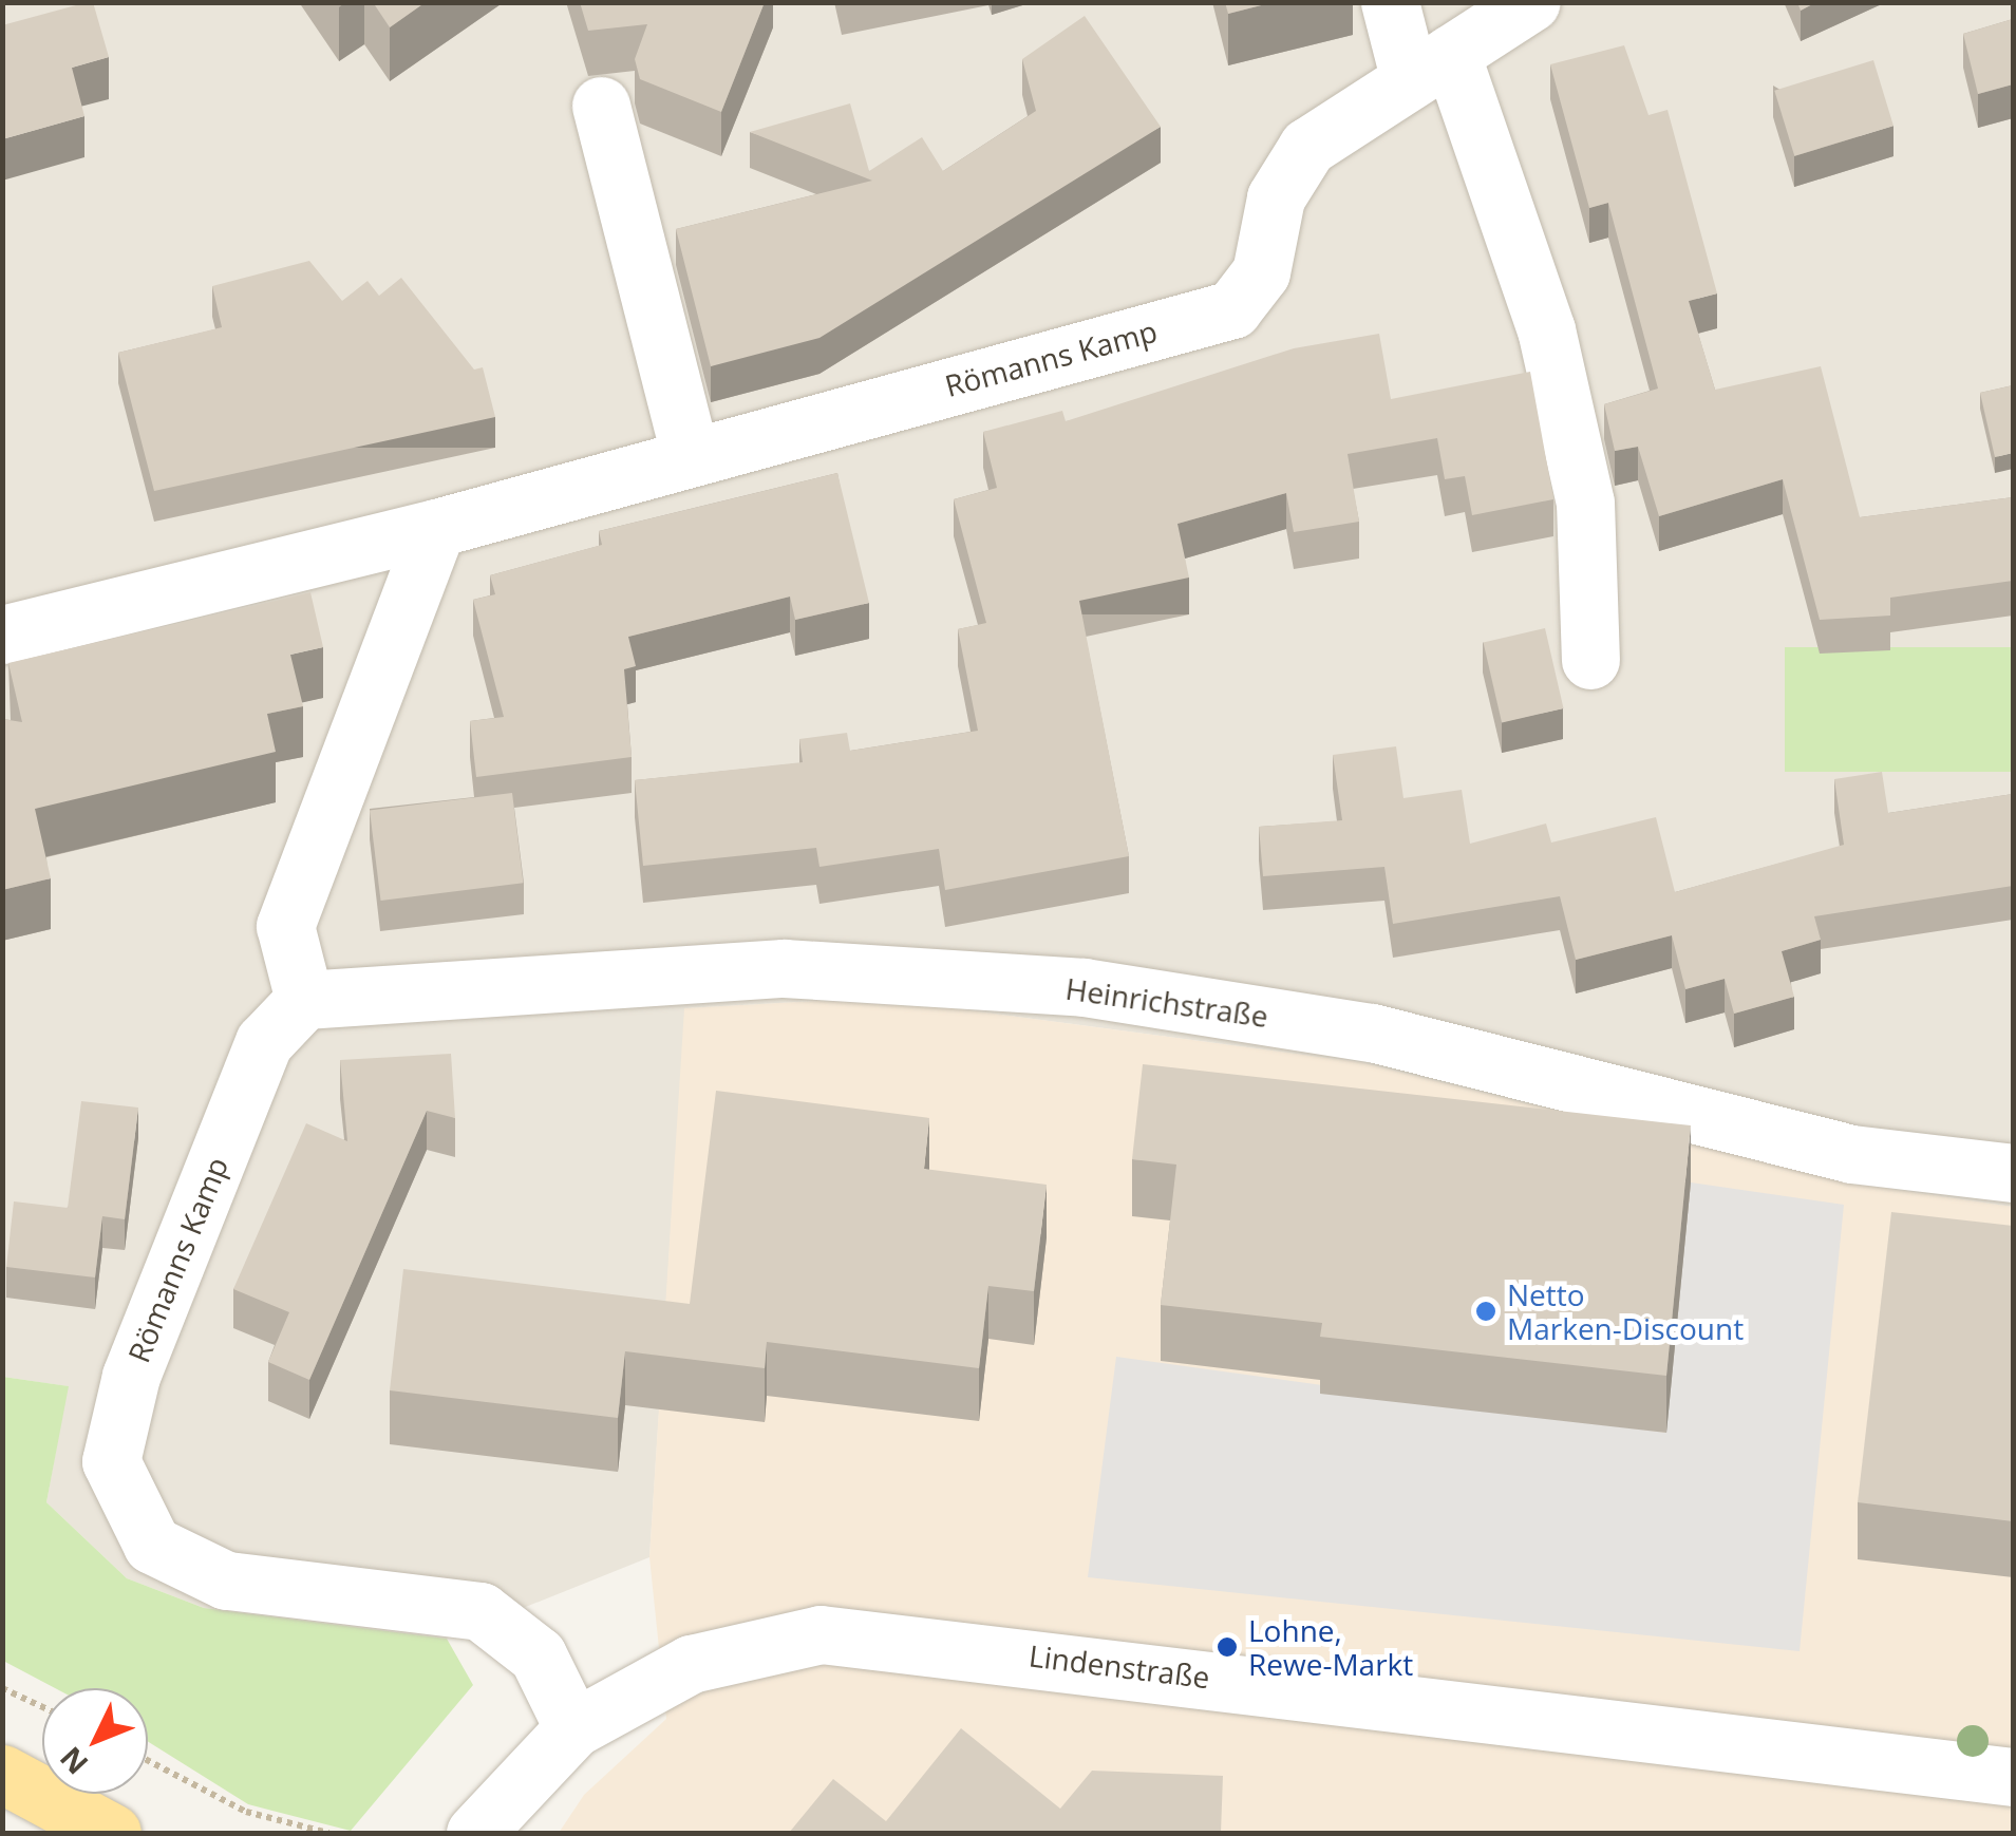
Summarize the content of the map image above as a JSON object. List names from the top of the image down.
{
  "streets": {
    "street": ["Römanns Kamp", "Heinrichstraße", "Lindenstraße"]
  },
  "crossings": [
    ["Römanns Kamp", "Heinrichstraße"],
    ["Römanns Kamp", "Lindenstraße"]
  ],
  "places": ["Netto Marken-Discount", "Lohne, Rewe-Markt"],
  "north": "bottom left"
}
